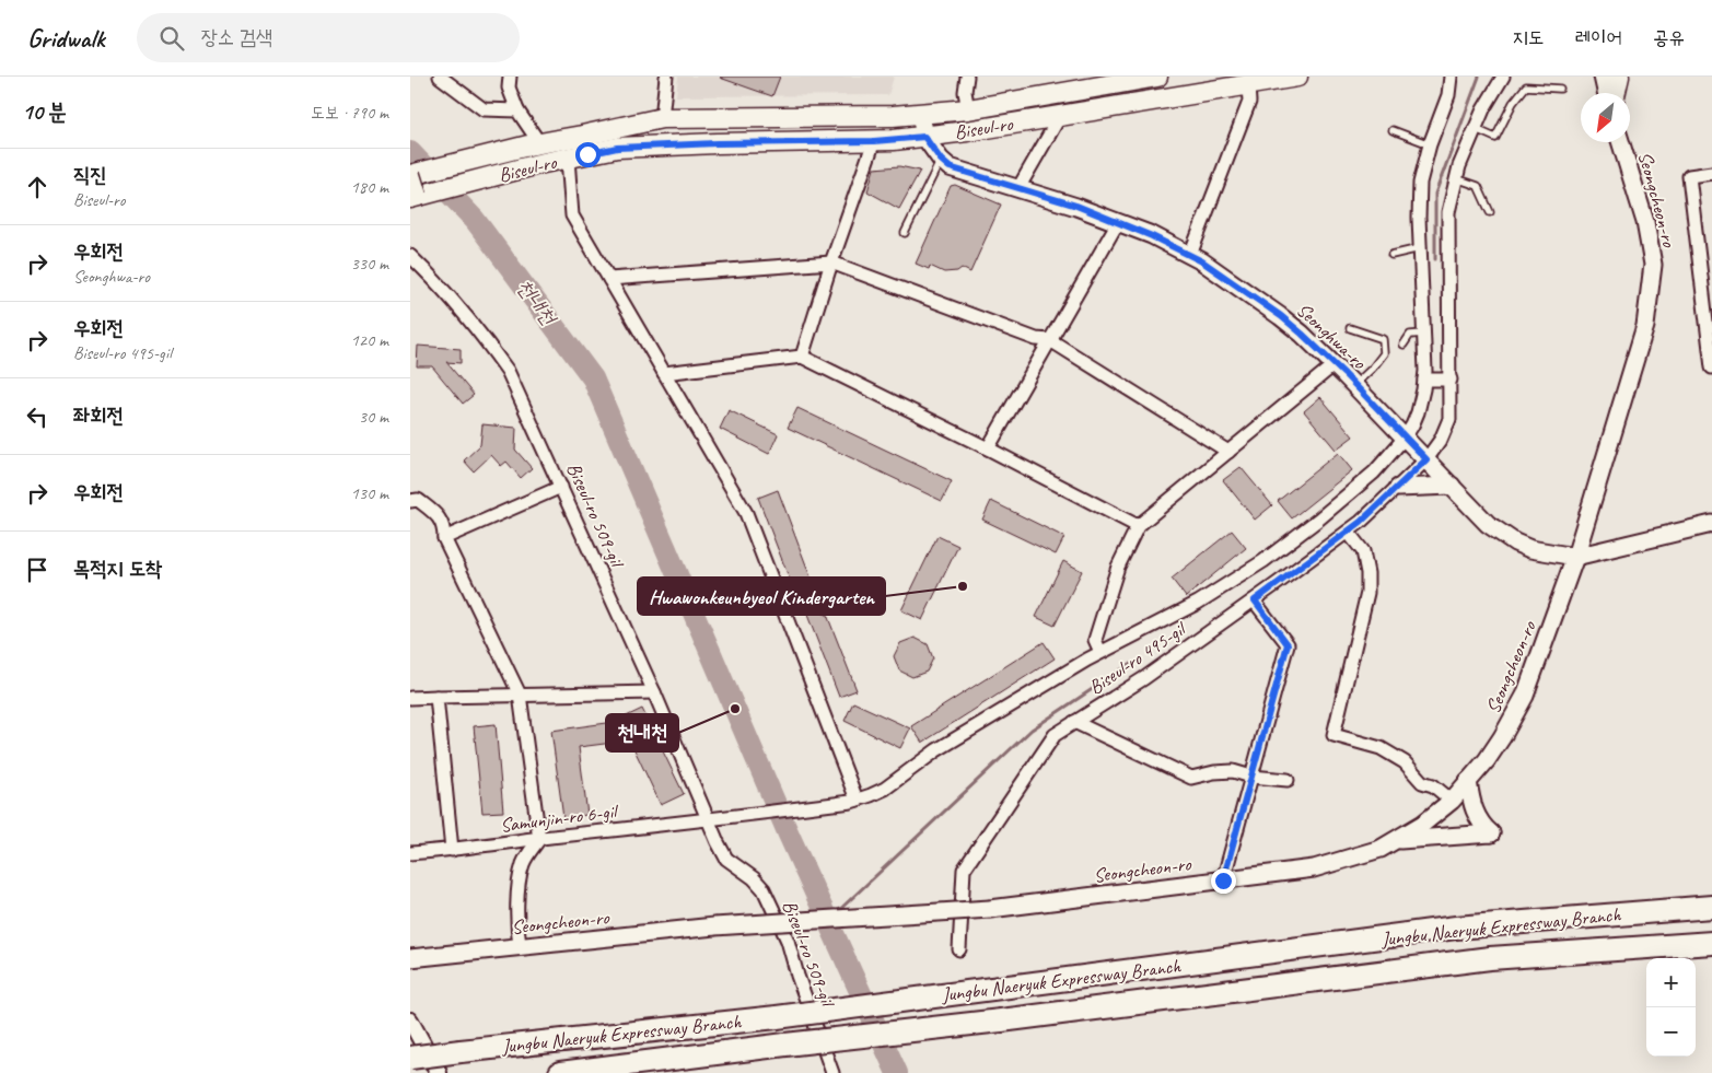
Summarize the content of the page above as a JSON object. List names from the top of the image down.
{
  "streets": {
    "highway": ["Jungbu Naeryuk Expressway Branch"],
    "main road": ["Biseul-ro", "Seongcheon-ro", "Seonghwa-ro"],
    "street": ["Biseul-ro 509-gil", "Biseul-ro 495-gil", "Samunjin-ro 6-gil"]
  },
  "crossings": [
    ["Biseul-ro", "Seonghwa-ro"],
    ["Seongcheon-ro", "Seonghwa-ro"],
    ["Seonghwa-ro", "Biseul-ro 495-gil"],
    ["Seonghwa-ro", "Samunjin-ro 6-gil"],
    ["Biseul-ro 509-gil", "Samunjin-ro 6-gil"]
  ],
  "water": ["천내천"],
  "places": ["Hwawonkeunbyeol Kindergarten", "천내천"],
  "north": "bottom left",
  "page": {
    "header": "Gridwalk",
    "search": "장소 검색",
    "nav": ["지도", "레이어", "공유"],
    "heading": ["10 분", "도보 · 790 m"],
    "list": [
      ["직진", "Biseul-ro", "180 m"],
      ["우회전", "Seonghwa-ro", "330 m"],
      ["우회전", "Biseul-ro 495-gil", "120 m"],
      ["좌회전", "30 m"],
      ["우회전", "130 m"],
      "목적지 도착"
    ],
    "map_buttons": ["+", "−"]
  }
}
